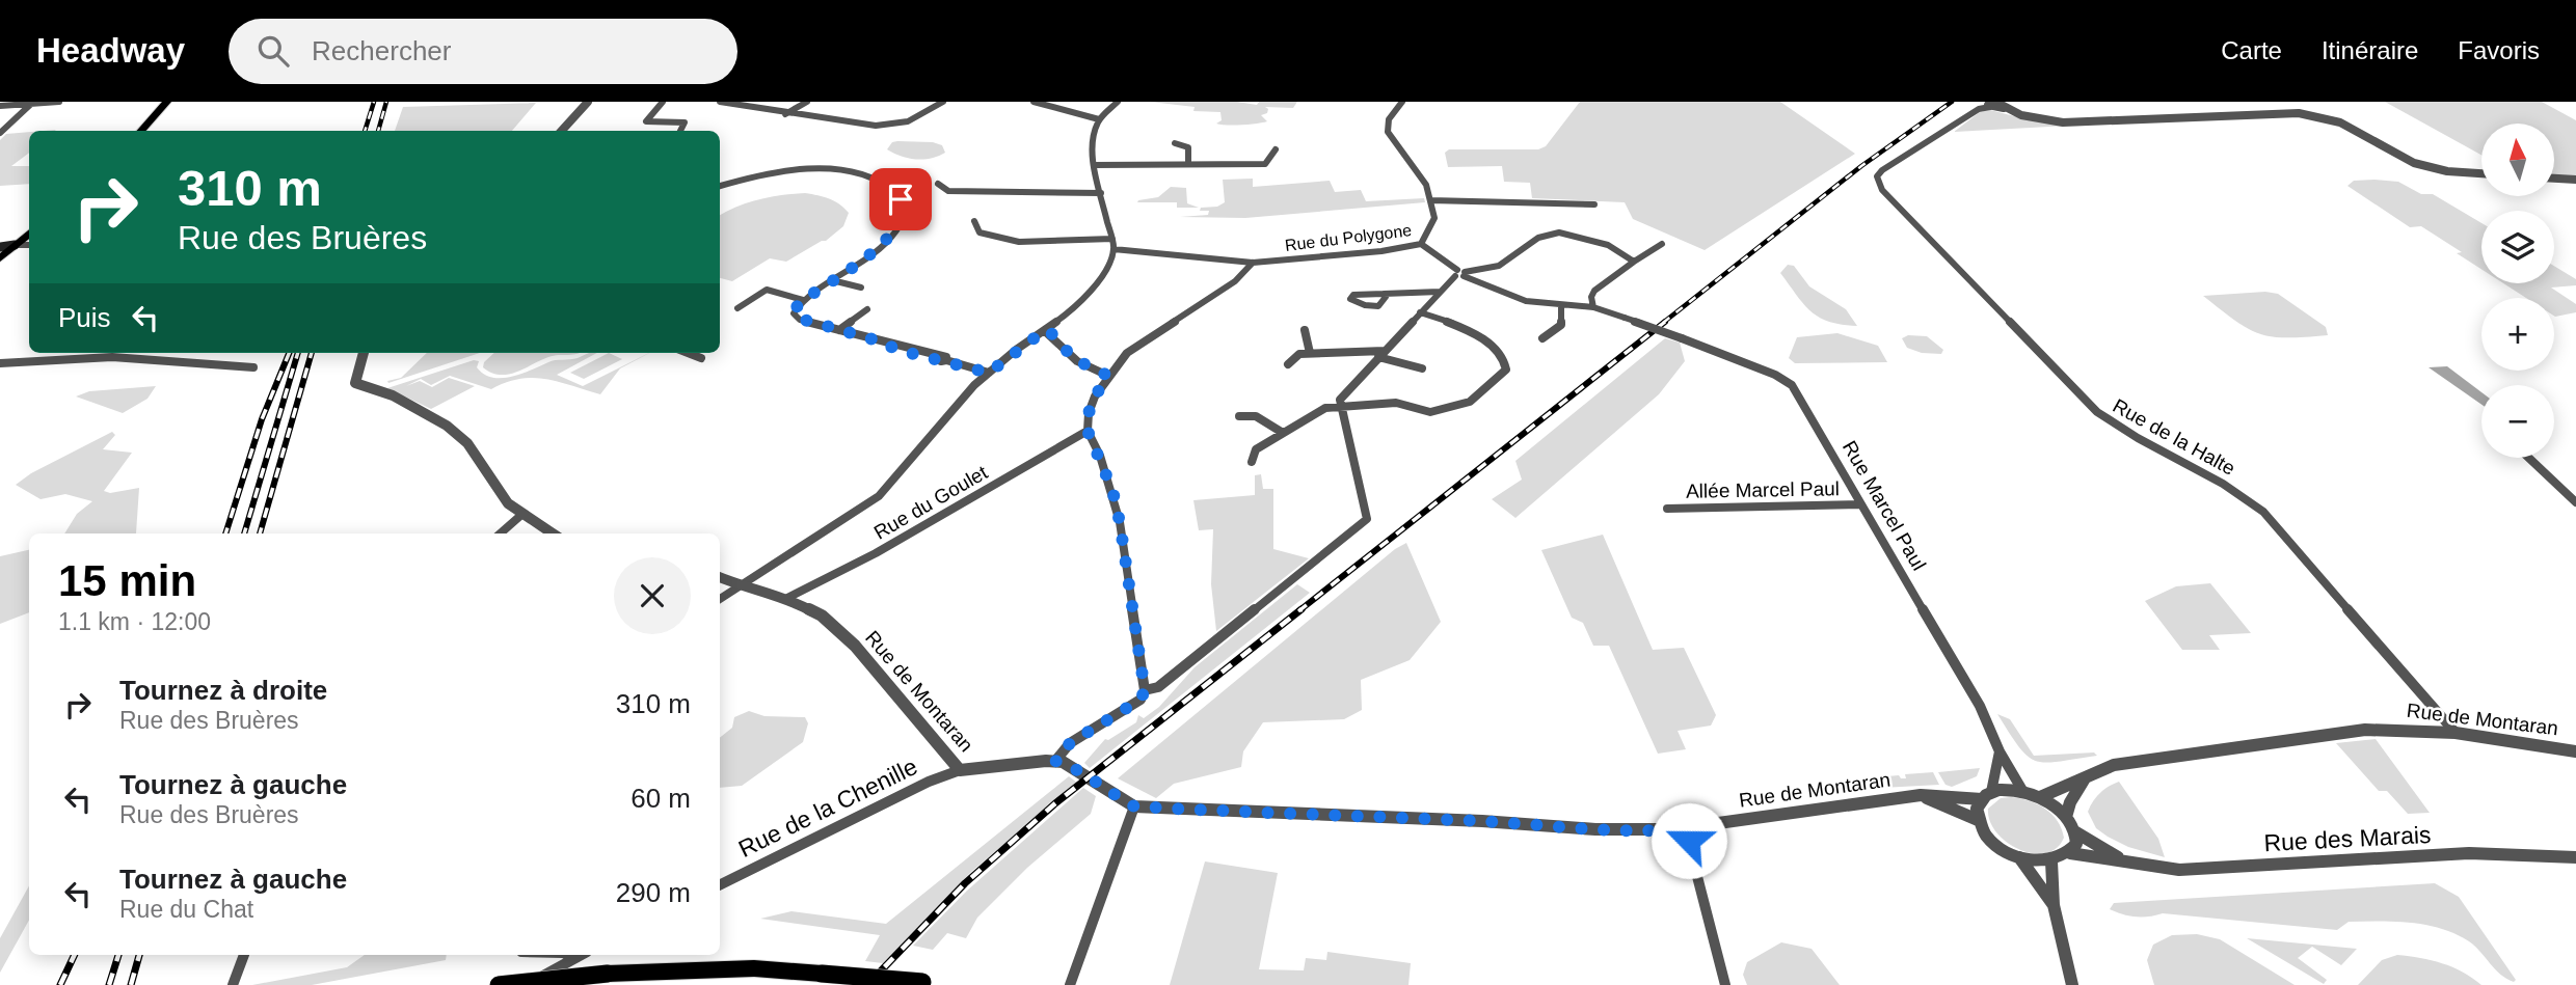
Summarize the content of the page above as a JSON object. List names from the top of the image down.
{
  "streets": {
    "street": [
      "Rue du Polygone",
      "Rue de la Halte",
      "Allée Marcel Paul",
      "Rue du Goulet",
      "Rue Marcel Paul",
      "Rue de Montaran",
      "Rue de la Chenille",
      "Rue des Marais"
    ]
  },
  "crossings": [
    ["Rue du Polygone", "Rue Marcel Paul"],
    ["Rue de la Halte", "Rue de Montaran"],
    ["Allée Marcel Paul", "Rue Marcel Paul"],
    ["Rue du Goulet", "Rue de Montaran"],
    ["Rue Marcel Paul", "Rue de Montaran"],
    ["Rue Marcel Paul", "Rue des Marais"],
    ["Rue de Montaran", "Rue de la Chenille"],
    ["Rue de Montaran", "Rue des Marais"]
  ],
  "north": "top",
  "page": {
    "header": "Headway",
    "search": "Rechercher",
    "nav": ["Carte", "Itinéraire", "Favoris"],
    "map_buttons": ["+", "−"],
    "turn": ["310 m", "Rue des Bruères"],
    "then": "Puis",
    "heading": ["15 min", "1.1 km · 12:00"],
    "list": [
      {
        "name": "Tournez à droite",
        "note": "Rue des Bruères",
        "value": "310 m"
      },
      {
        "name": "Tournez à gauche",
        "note": "Rue des Bruères",
        "value": "60 m"
      },
      {
        "name": "Tournez à gauche",
        "note": "Rue du Chat",
        "value": "290 m"
      }
    ]
  }
}
